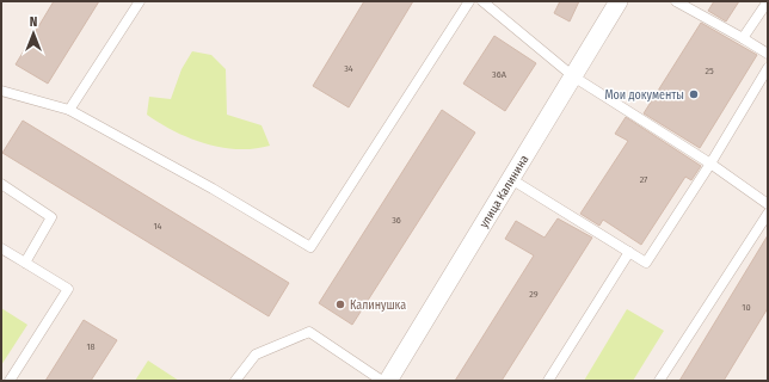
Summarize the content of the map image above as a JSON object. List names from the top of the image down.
{
  "streets": {
    "street": ["улица Калинина"]
  },
  "places": ["Мои документы", "Калинушка"],
  "house_numbers": [
    "34",
    "25",
    "36А",
    "27",
    "36",
    "14",
    "29",
    "10",
    "18"
  ],
  "north": "top"
}
